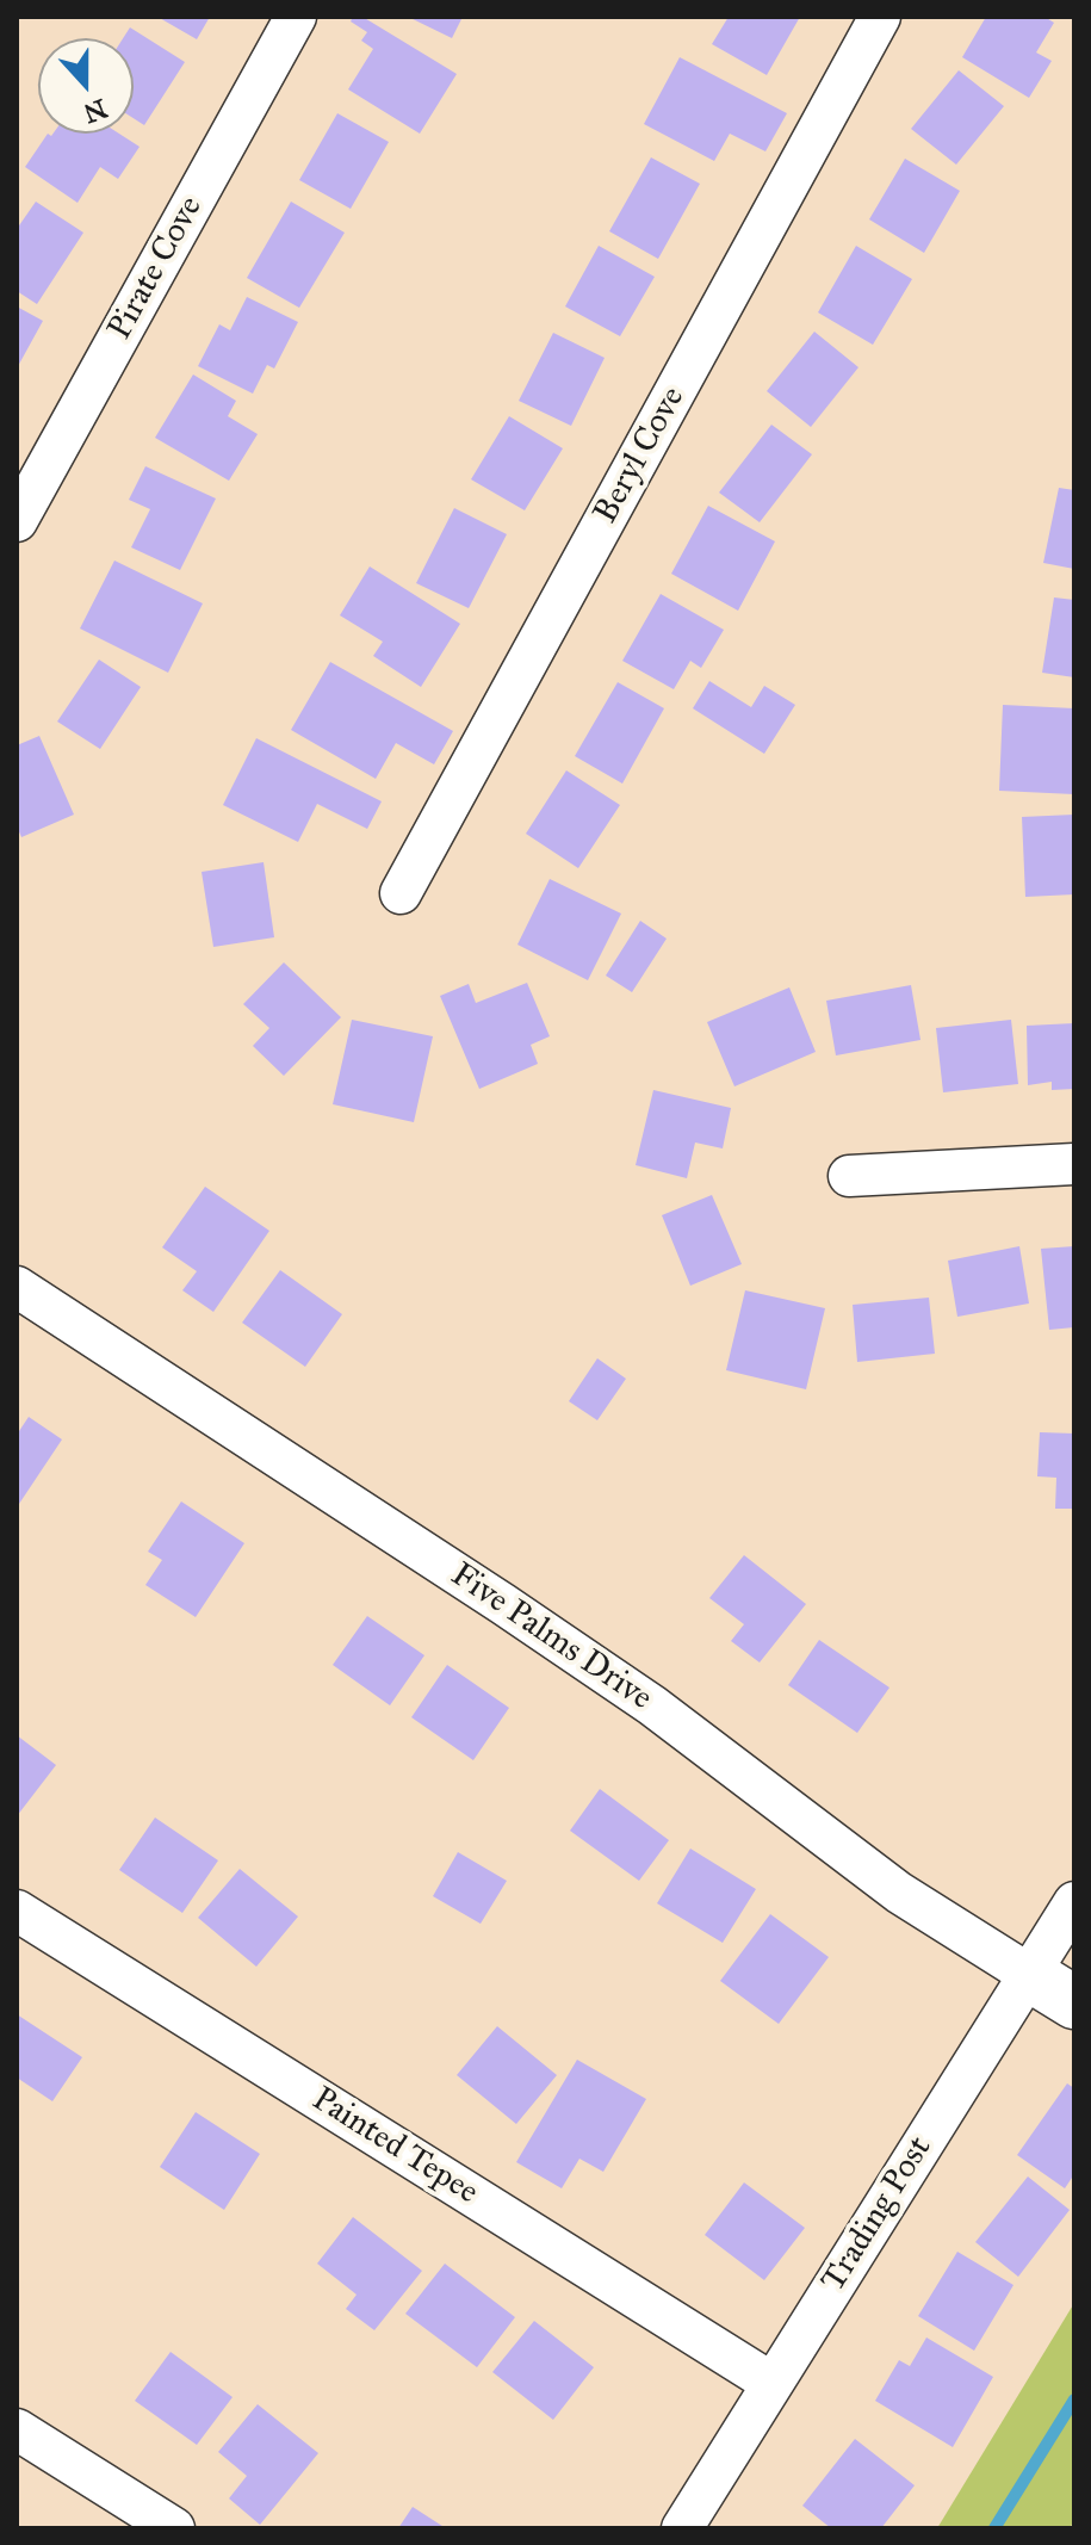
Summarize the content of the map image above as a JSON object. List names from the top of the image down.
{
  "streets": {
    "street": [
      "Pirate Cove",
      "Beryl Cove",
      "Five Palms Drive",
      "Painted Tepee",
      "Trading Post"
    ]
  },
  "crossings": [
    ["Five Palms Drive", "Trading Post"],
    ["Painted Tepee", "Trading Post"]
  ],
  "north": "bottom"
}
